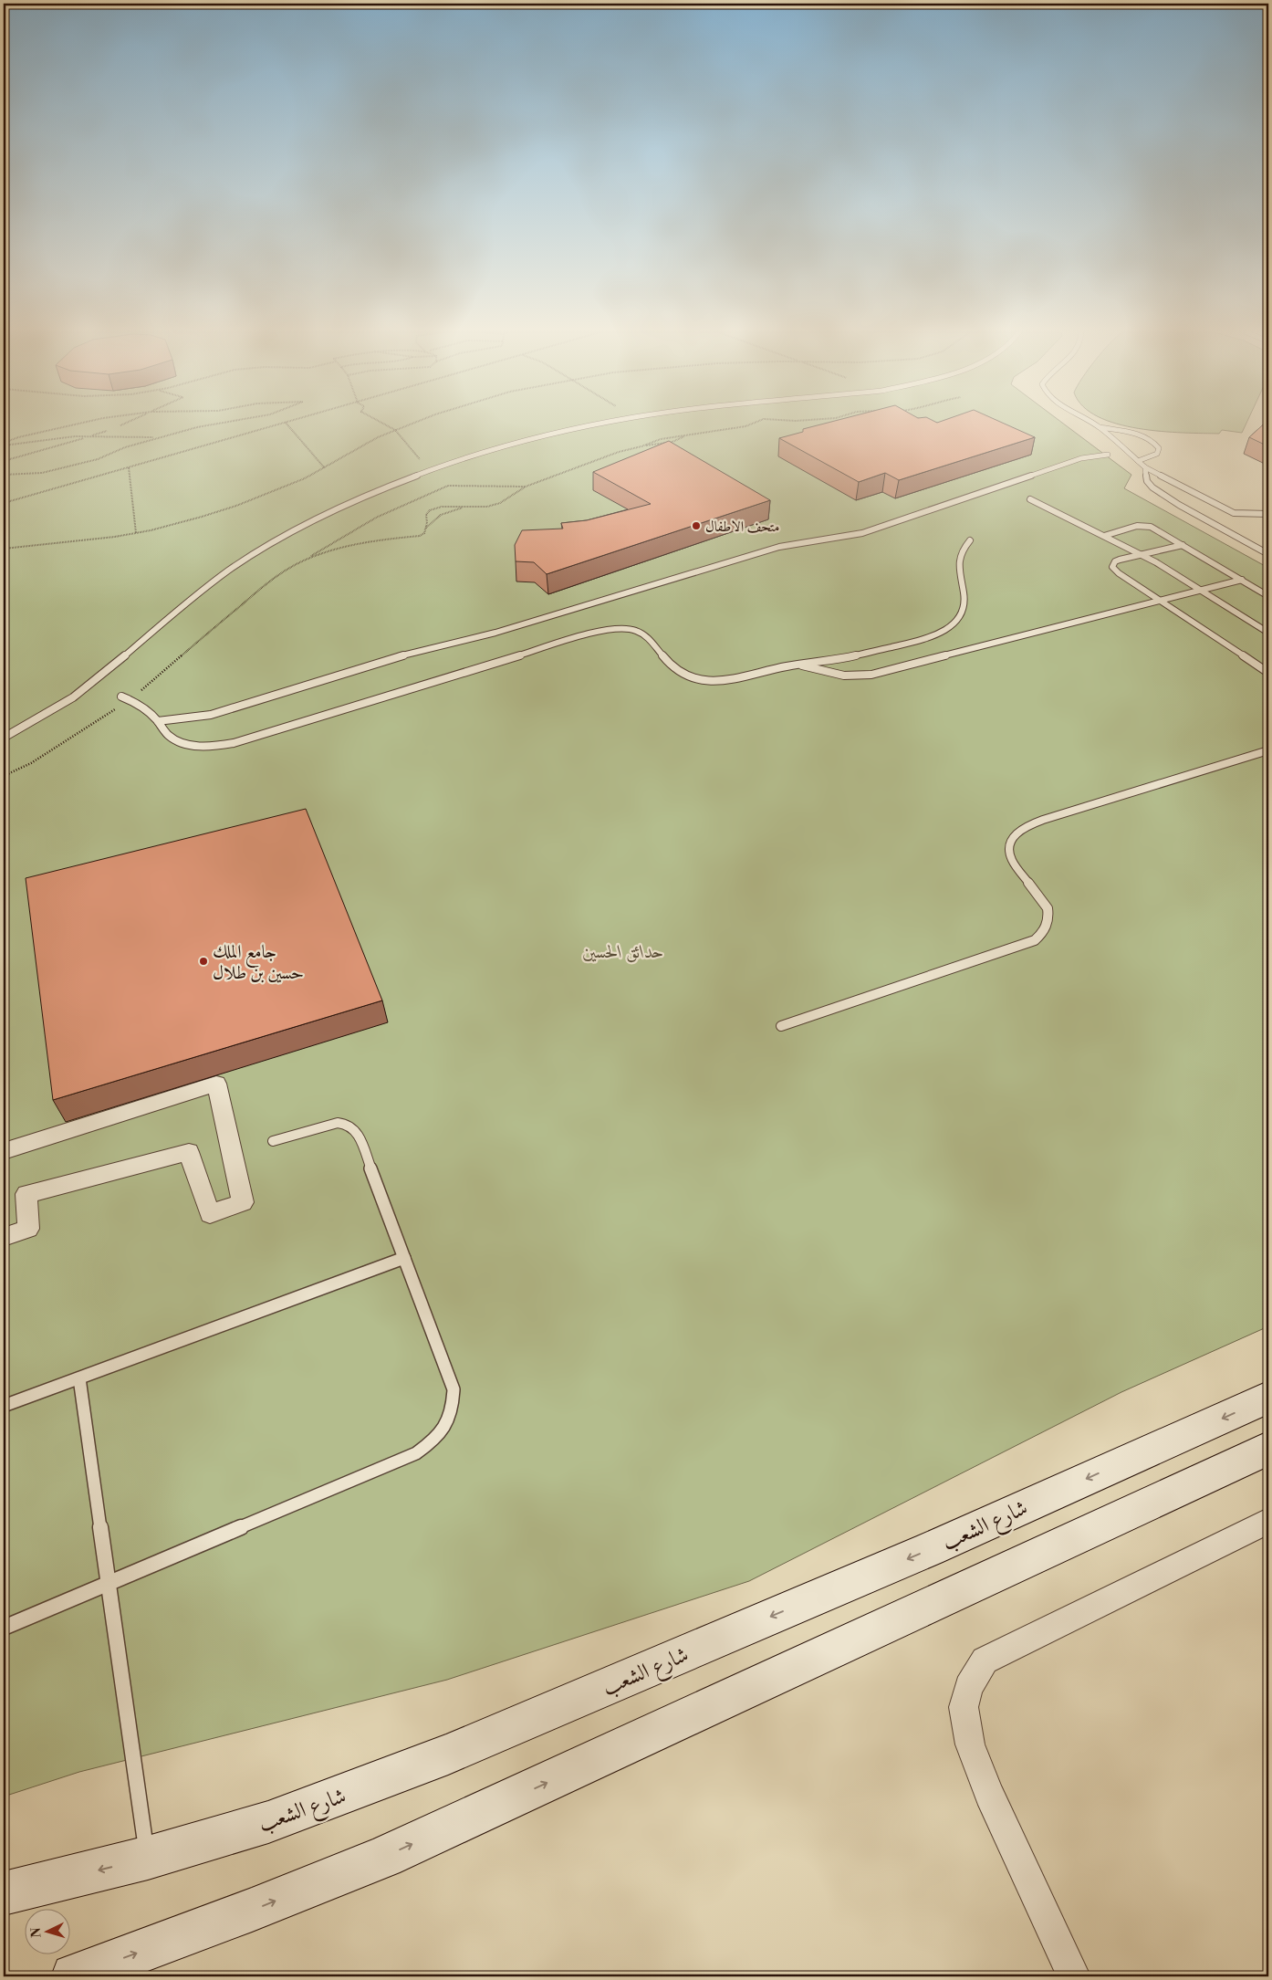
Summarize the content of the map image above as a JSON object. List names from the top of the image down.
{
  "streets": {
    "main road": ["شارع الشعب"]
  },
  "parks": ["حدائق الحسين"],
  "places": ["متحف الاطفال", "جامع الملك حسين بن طلال"],
  "north": "left"
}
